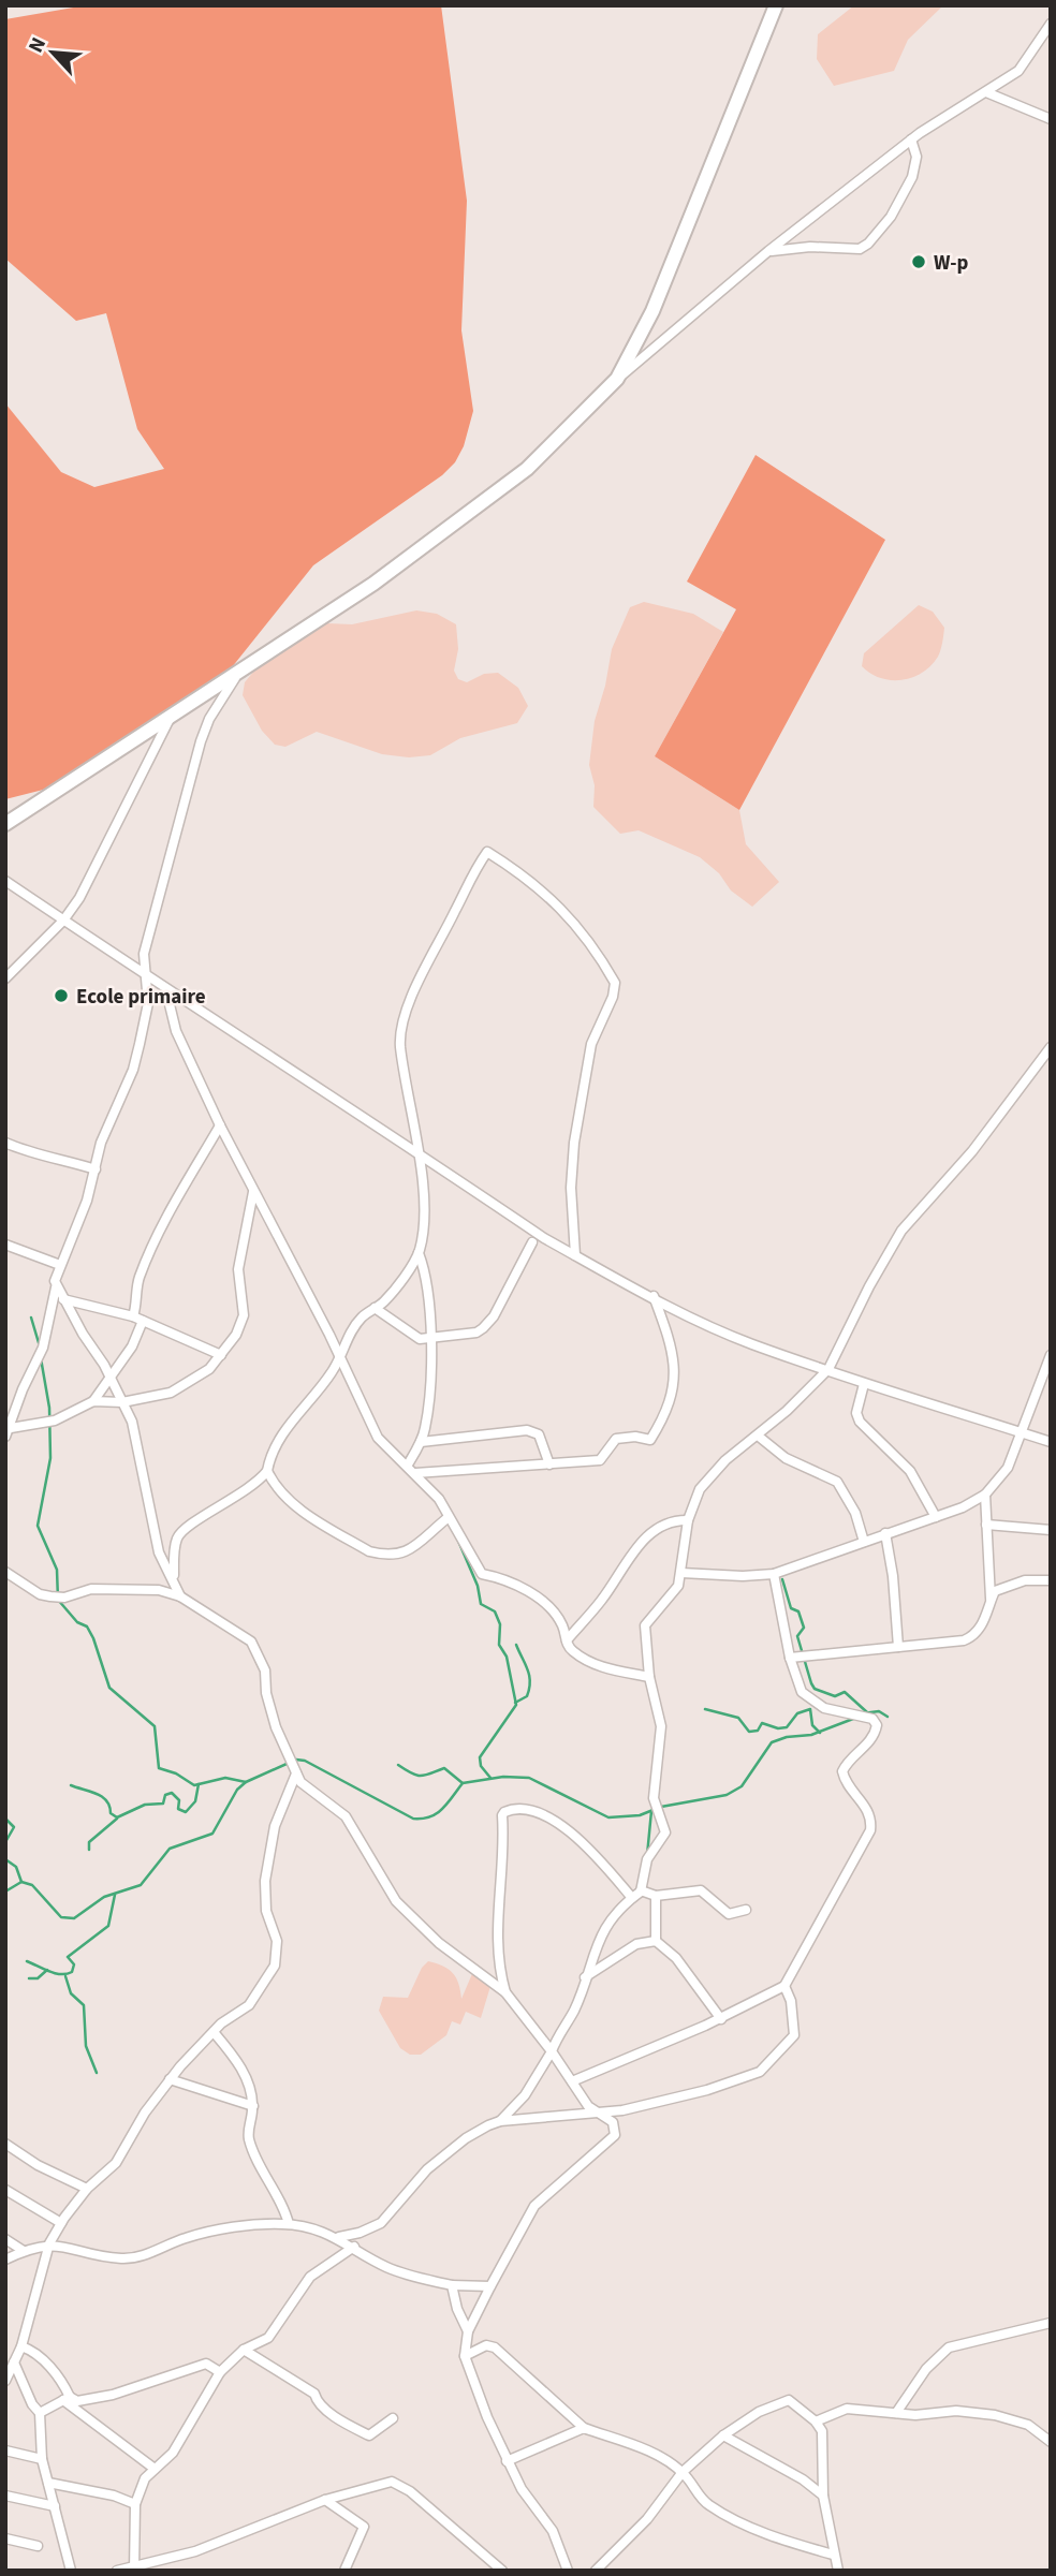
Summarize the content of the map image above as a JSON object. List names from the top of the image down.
{
  "places": ["W-p", "Ecole primaire"],
  "north": "top left"
}
